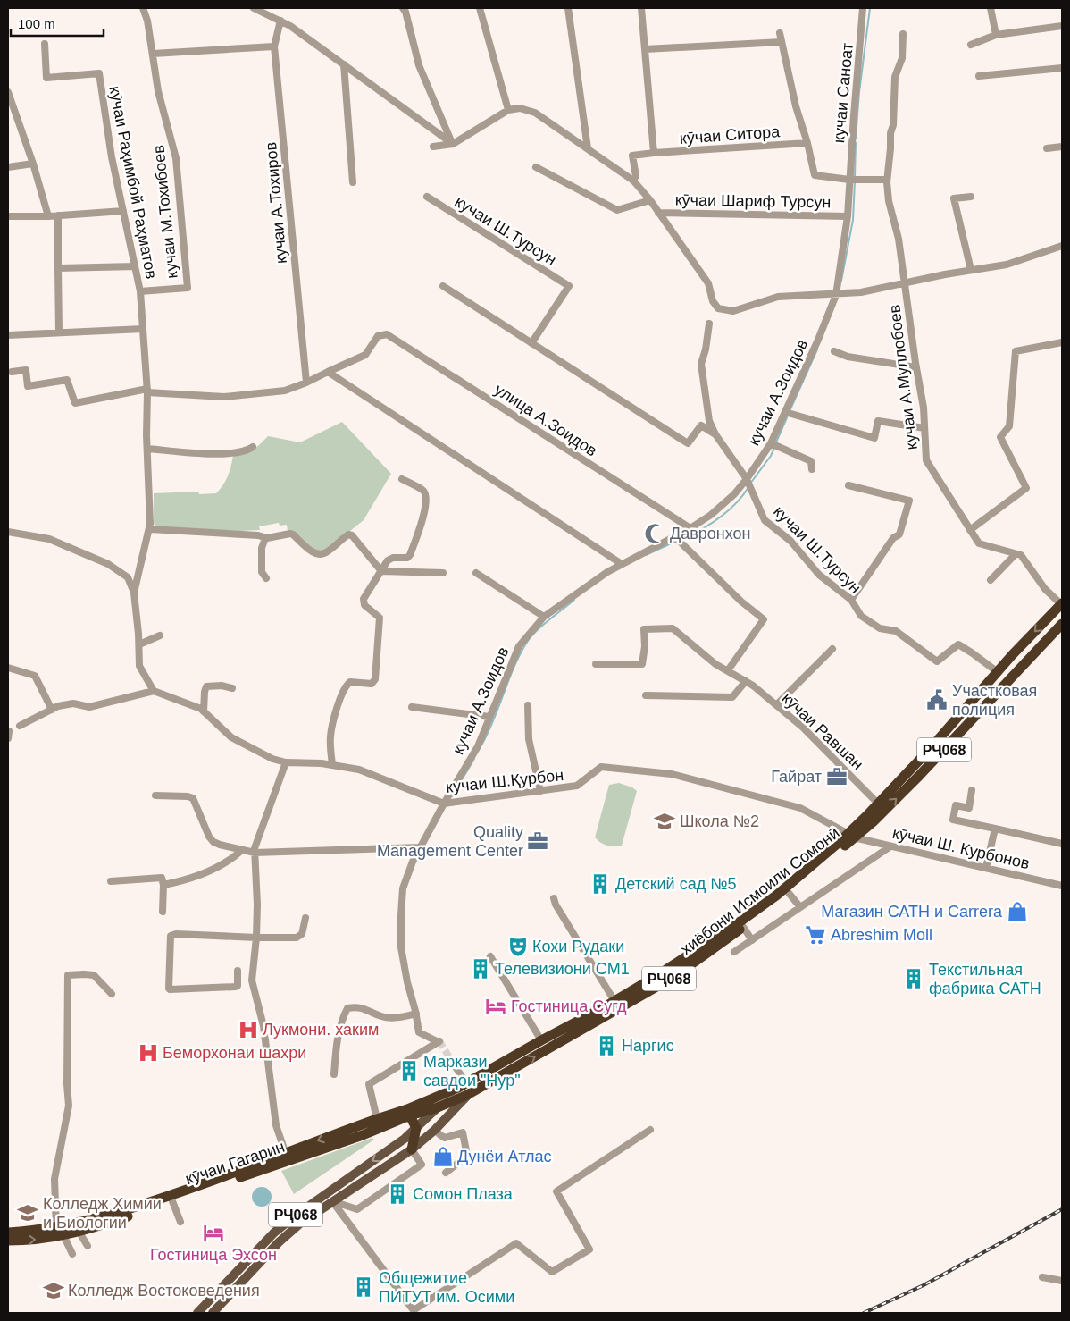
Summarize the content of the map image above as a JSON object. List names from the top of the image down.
{
  "streets": {
    "highway": ["РҶ068", "хиёбони Исмоили Сомонӣ", "кӯчаи Гагарин"],
    "street": [
      "кучаи Саноат",
      "кӯчаи Ситора",
      "кӯчаи Раҳимбой Раҳматов",
      "кӯчаи Шариф Турсун",
      "кучаи А.Тохиров",
      "кучаи М.Тохибоев",
      "кучаи Ш.Турсун",
      "кучаи А.Муллобоев",
      "кучаи А.Зоидов",
      "улица А.Зоидов",
      "кӯчаи Равшан",
      "кучаи Ш.Қурбон",
      "кӯчаи Ш. Курбонов"
    ]
  },
  "crossings": [
    ["кучаи Саноат", "кӯчаи Ситора"],
    ["кучаи Саноат", "кучаи А.Зоидов"],
    ["кӯчаи Ситора", "кӯчаи Шариф Турсун"],
    ["кӯчаи Ситора", "кучаи А.Зоидов"],
    ["кӯчаи Раҳимбой Раҳматов", "кучаи М.Тохибоев"],
    ["кӯчаи Шариф Турсун", "кучаи А.Зоидов"],
    ["кучаи Ш.Турсун", "кучаи А.Зоидов"],
    ["кучаи Ш.Турсун", "РҶ068"],
    ["кучаи А.Зоидов", "улица А.Зоидов"],
    ["кучаи А.Зоидов", "кучаи Ш.Қурбон"],
    ["кучаи А.Зоидов", "кӯчаи Гагарин"],
    ["кӯчаи Равшан", "РҶ068"],
    ["РҶ068", "кучаи Ш.Қурбон"],
    ["РҶ068", "кӯчаи Ш. Курбонов"],
    ["РҶ068", "хиёбони Исмоили Сомонӣ"],
    ["кучаи Ш.Қурбон", "кӯчаи Ш. Курбонов"],
    ["кучаи Ш.Қурбон", "хиёбони Исмоили Сомонӣ"],
    ["кӯчаи Ш. Курбонов", "хиёбони Исмоили Сомонӣ"],
    ["хиёбони Исмоили Сомонӣ", "кӯчаи Гагарин"]
  ],
  "places": {
    "mosque": ["Давронхон"],
    "public building": ["Участковая полиция"],
    "office": ["Гайрат", "Quality Management Center"],
    "school or university": ["Школа №2", "Колледж Химии и Биологии", "Колледж Востоковедения"],
    "building": [
      "Детский сад №5",
      "Телевизиони СМ1",
      "Текстильная фабрика САТН",
      "Наргис",
      "Маркази савдои \"Нур\"",
      "Сомон Плаза",
      "Общежитие ПИТУТ им. Осими"
    ],
    "shop": ["Магазин САТН и Carrera", "Дунёи Атлас"],
    "supermarket": ["Abreshim Moll"],
    "theatre": ["Кохи Рудаки"],
    "hotel": ["Гостиница Сугд", "Гостиница Эхсон"],
    "hospital": ["Лукмони. хаким", "Беморхонаи шахри"]
  },
  "scale_bar": "100 m"
}
